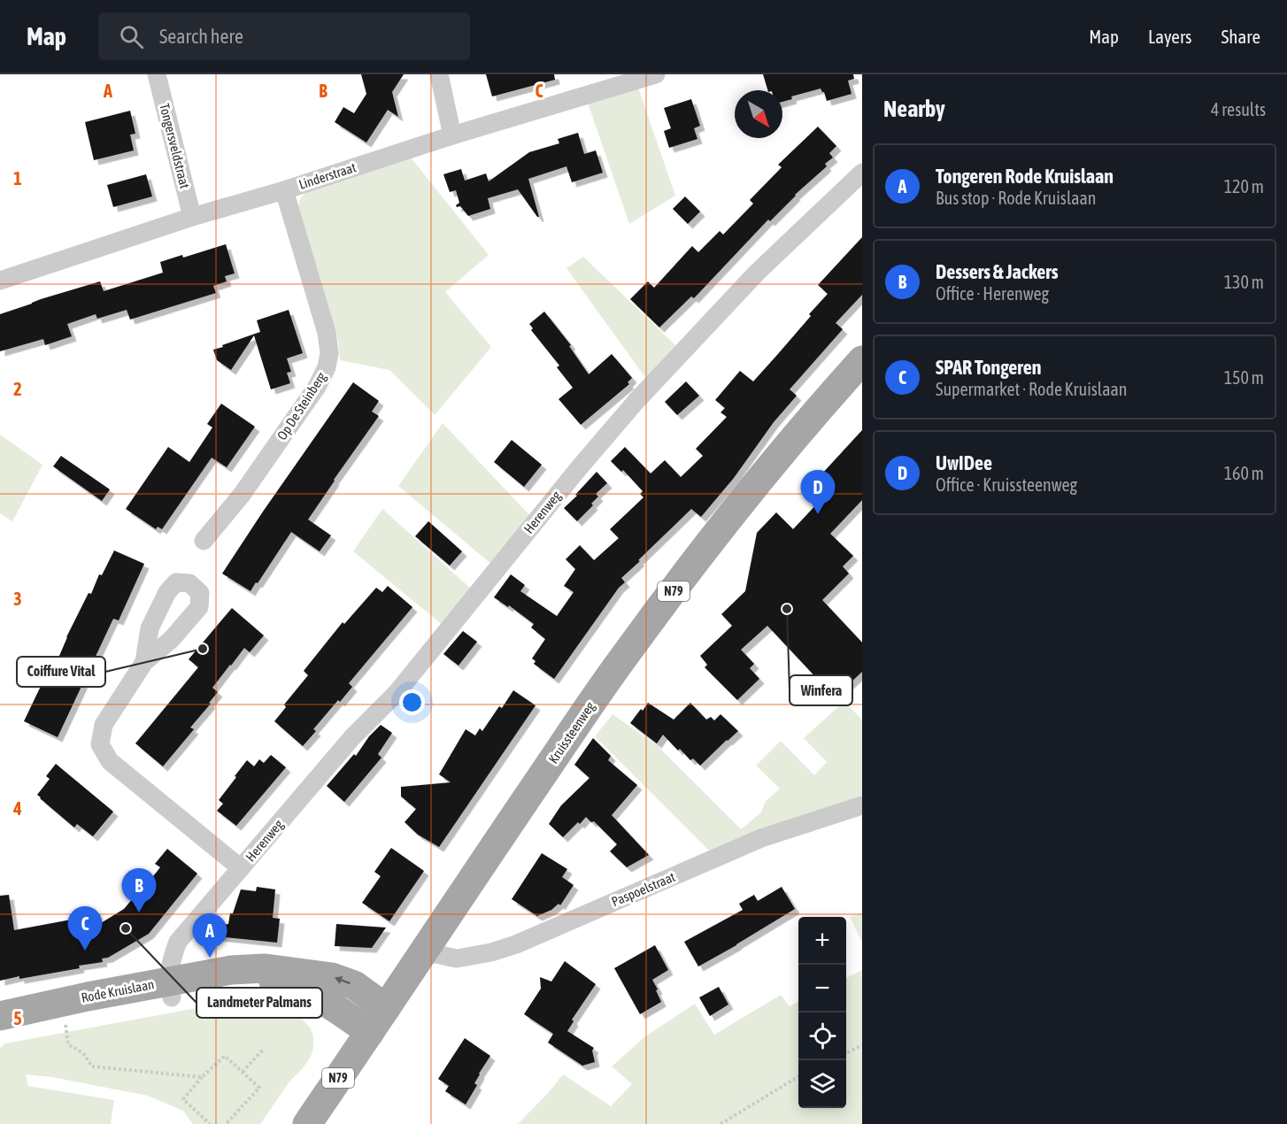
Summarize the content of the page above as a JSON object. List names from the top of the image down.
{
  "streets": {
    "main road": ["N79", "Kruissteenweg", "Rode Kruislaan"],
    "street": [
      "Tongersveldstraat",
      "Linderstraat",
      "Op De Steinberg",
      "Herenweg",
      "Paspoelstraat"
    ]
  },
  "crossings": [
    ["Tongersveldstraat", "Linderstraat"],
    ["Linderstraat", "Op De Steinberg"],
    ["Herenweg", "Rode Kruislaan"],
    ["Kruissteenweg", "Paspoelstraat"],
    ["Kruissteenweg", "Rode Kruislaan"]
  ],
  "places": ["Winfera", "Coiffure Vital", "Landmeter Palmans"],
  "north": "bottom right",
  "page": {
    "header": "Map",
    "search": "Search here",
    "nav": ["Map", "Layers", "Share"],
    "heading": ["Nearby", "4 results"],
    "list": [
      {
        "mark": "A",
        "name": "Tongeren Rode Kruislaan",
        "note": "Bus stop · Rode Kruislaan",
        "value": "120 m"
      },
      {
        "mark": "B",
        "name": "Dessers & Jackers",
        "note": "Office · Herenweg",
        "value": "130 m"
      },
      {
        "mark": "C",
        "name": "SPAR Tongeren",
        "note": "Supermarket · Rode Kruislaan",
        "value": "150 m"
      },
      {
        "mark": "D",
        "name": "UwIDee",
        "note": "Office · Kruissteenweg",
        "value": "160 m"
      }
    ],
    "pins": [
      "D",
      "B",
      "C",
      "A"
    ],
    "map_buttons": ["+", "−"]
  },
  "grid": {
    "columns": ["A", "B", "C"],
    "rows": [
      "1",
      "2",
      "3",
      "4",
      "5"
    ]
  }
}
